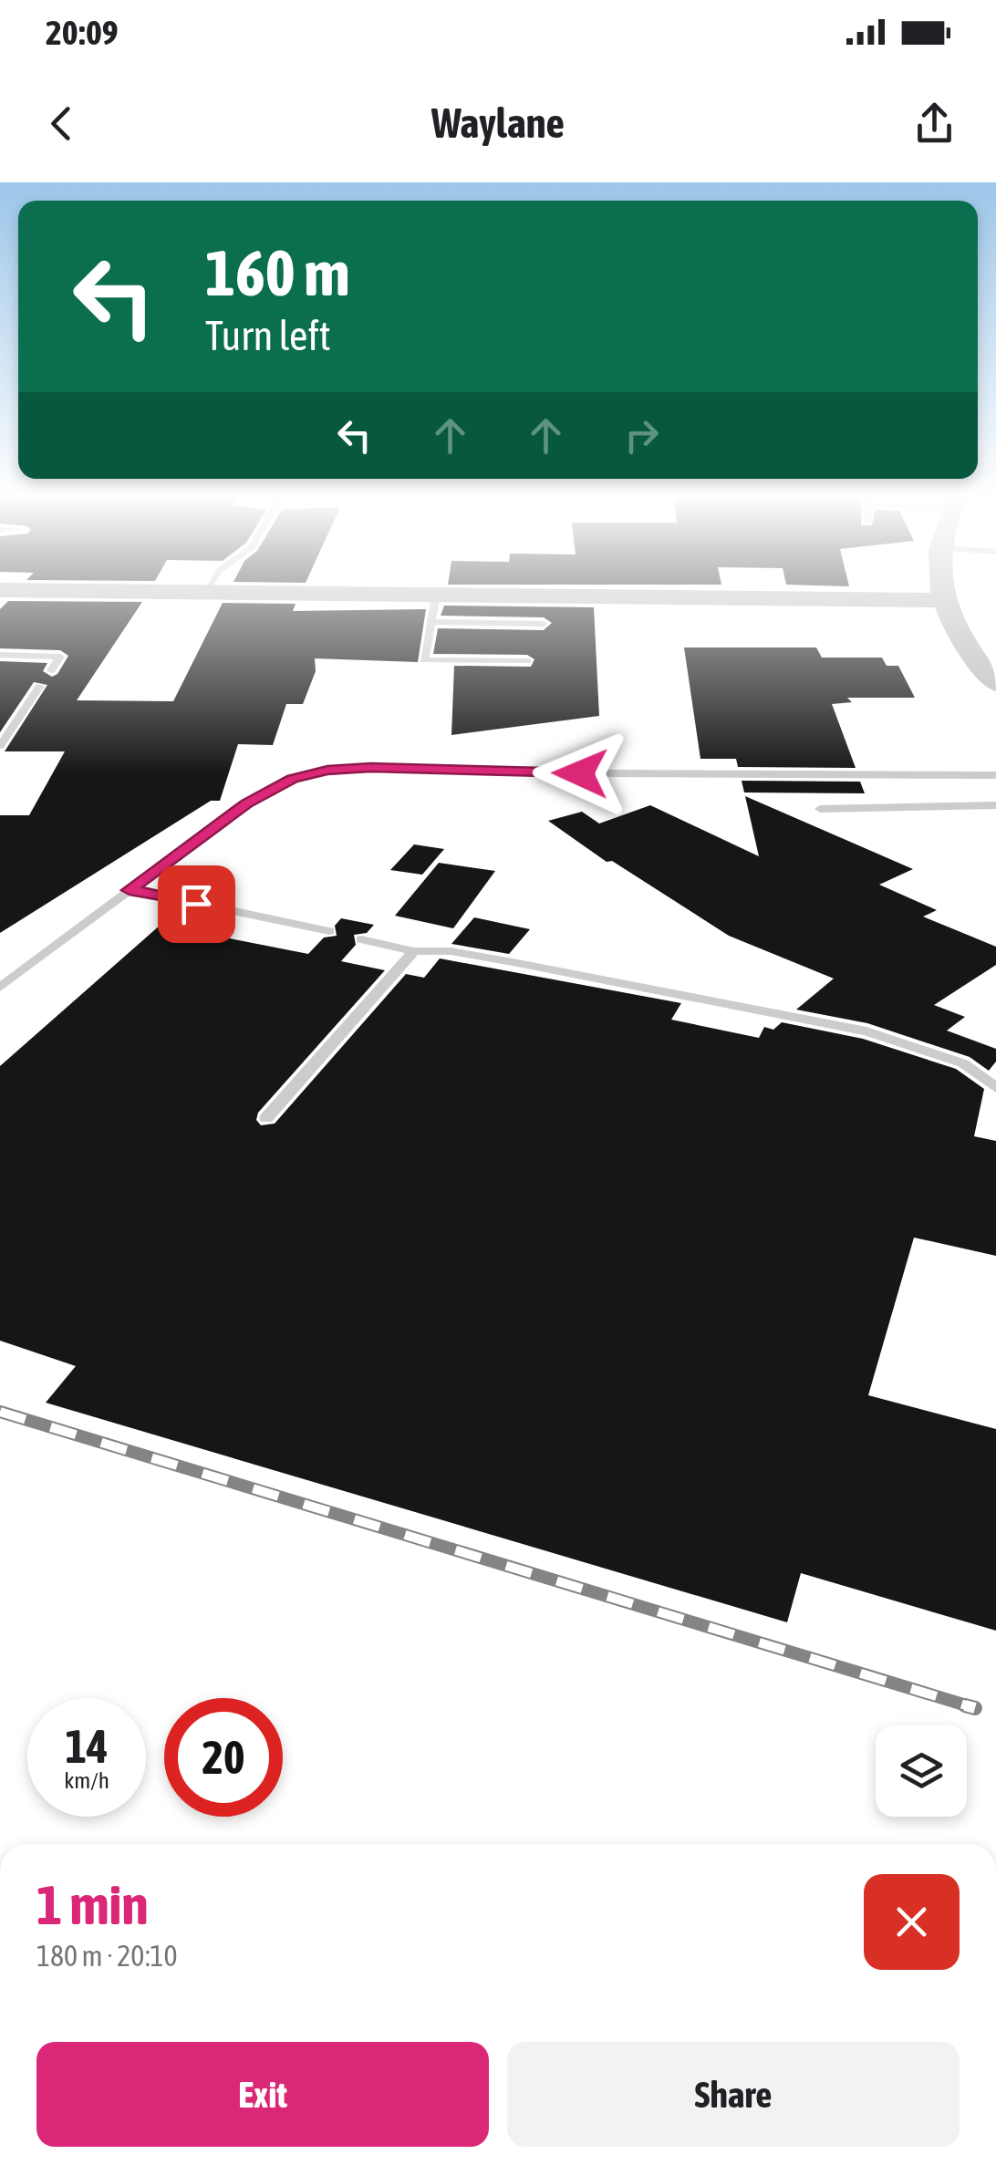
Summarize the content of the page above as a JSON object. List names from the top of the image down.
{
  "page": {
    "status": "20:09",
    "header": "Waylane",
    "turn": ["160 m", "Turn left"],
    "speed": "14 km/h",
    "limit": "20",
    "heading": ["1 min", "180 m · 20:10"],
    "buttons": ["Exit", "Share"]
  }
}
